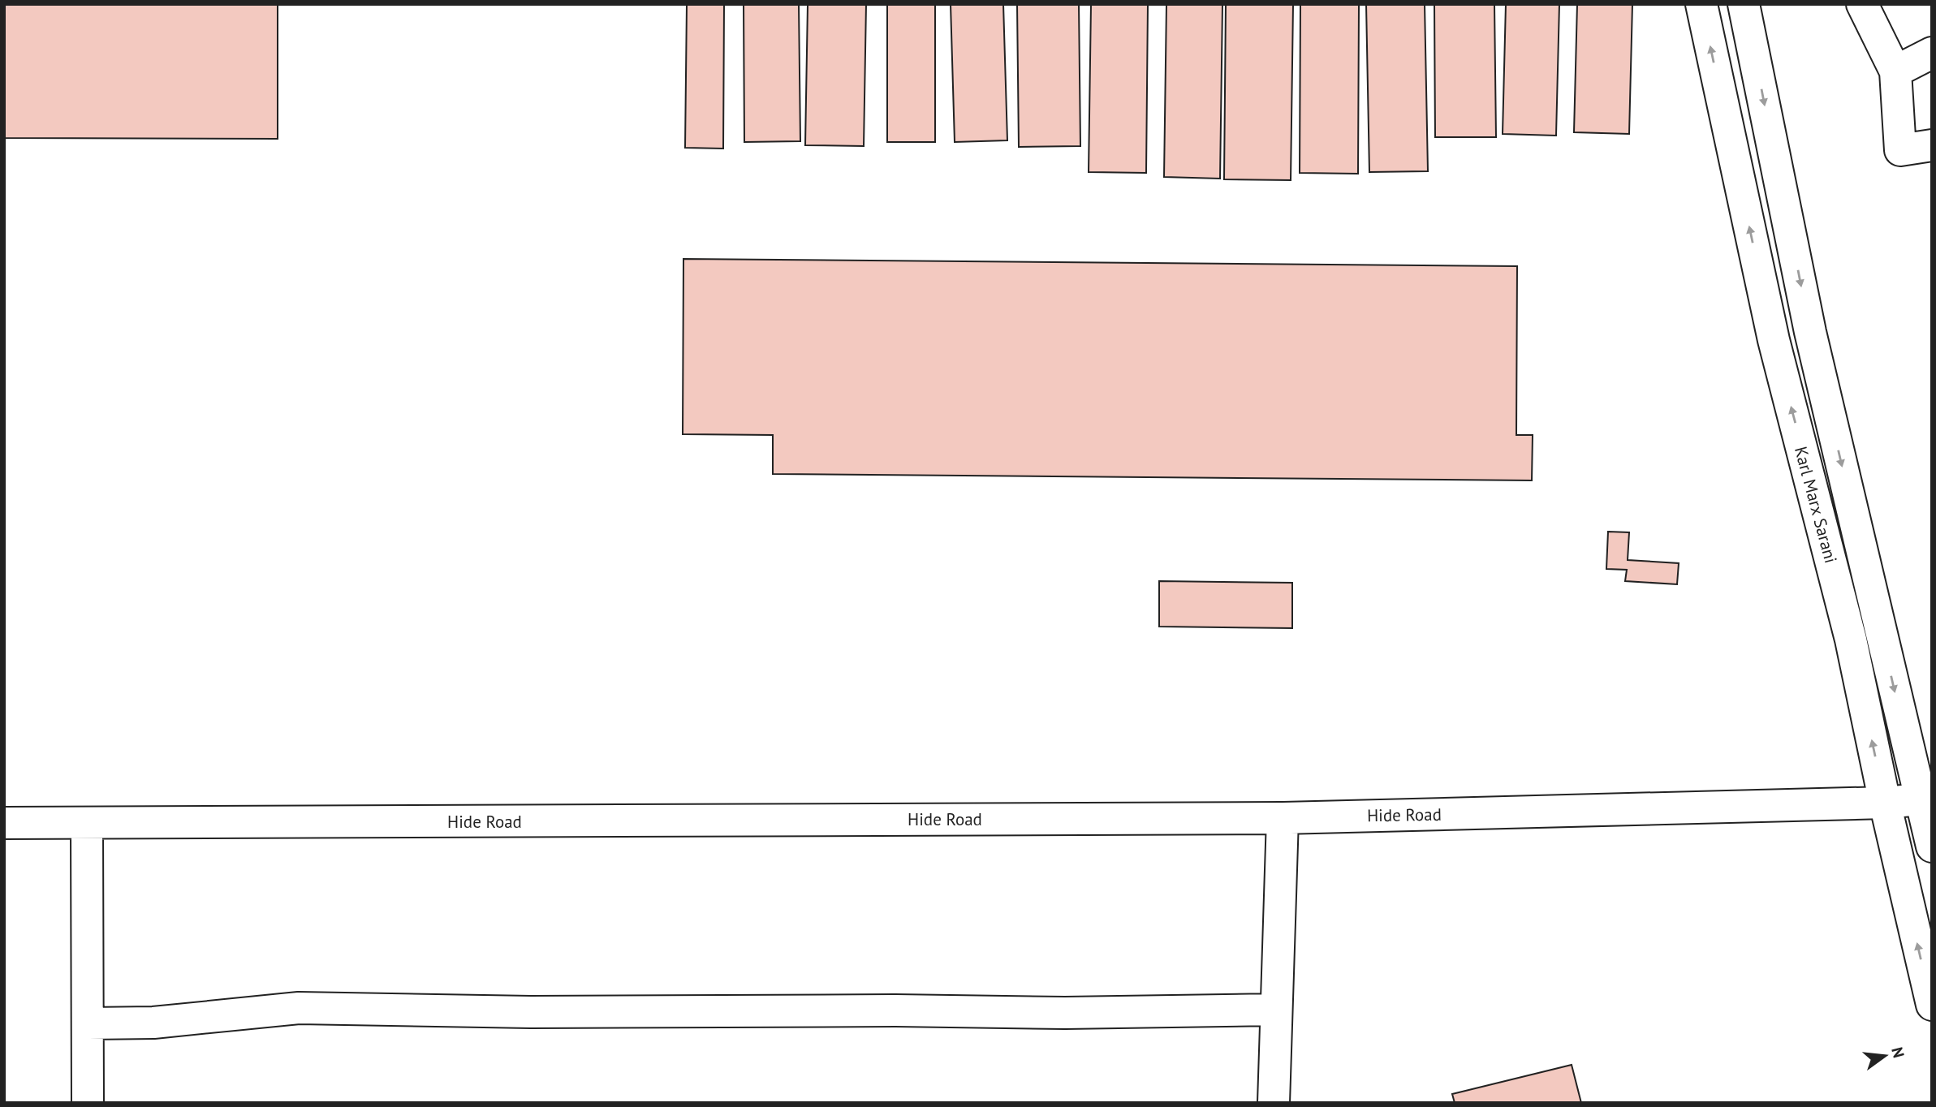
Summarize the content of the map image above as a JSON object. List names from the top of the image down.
{
  "streets": {
    "street": ["Karl Marx Sarani", "Hide Road"]
  },
  "crossings": [
    ["Karl Marx Sarani", "Hide Road"]
  ],
  "north": "right"
}
